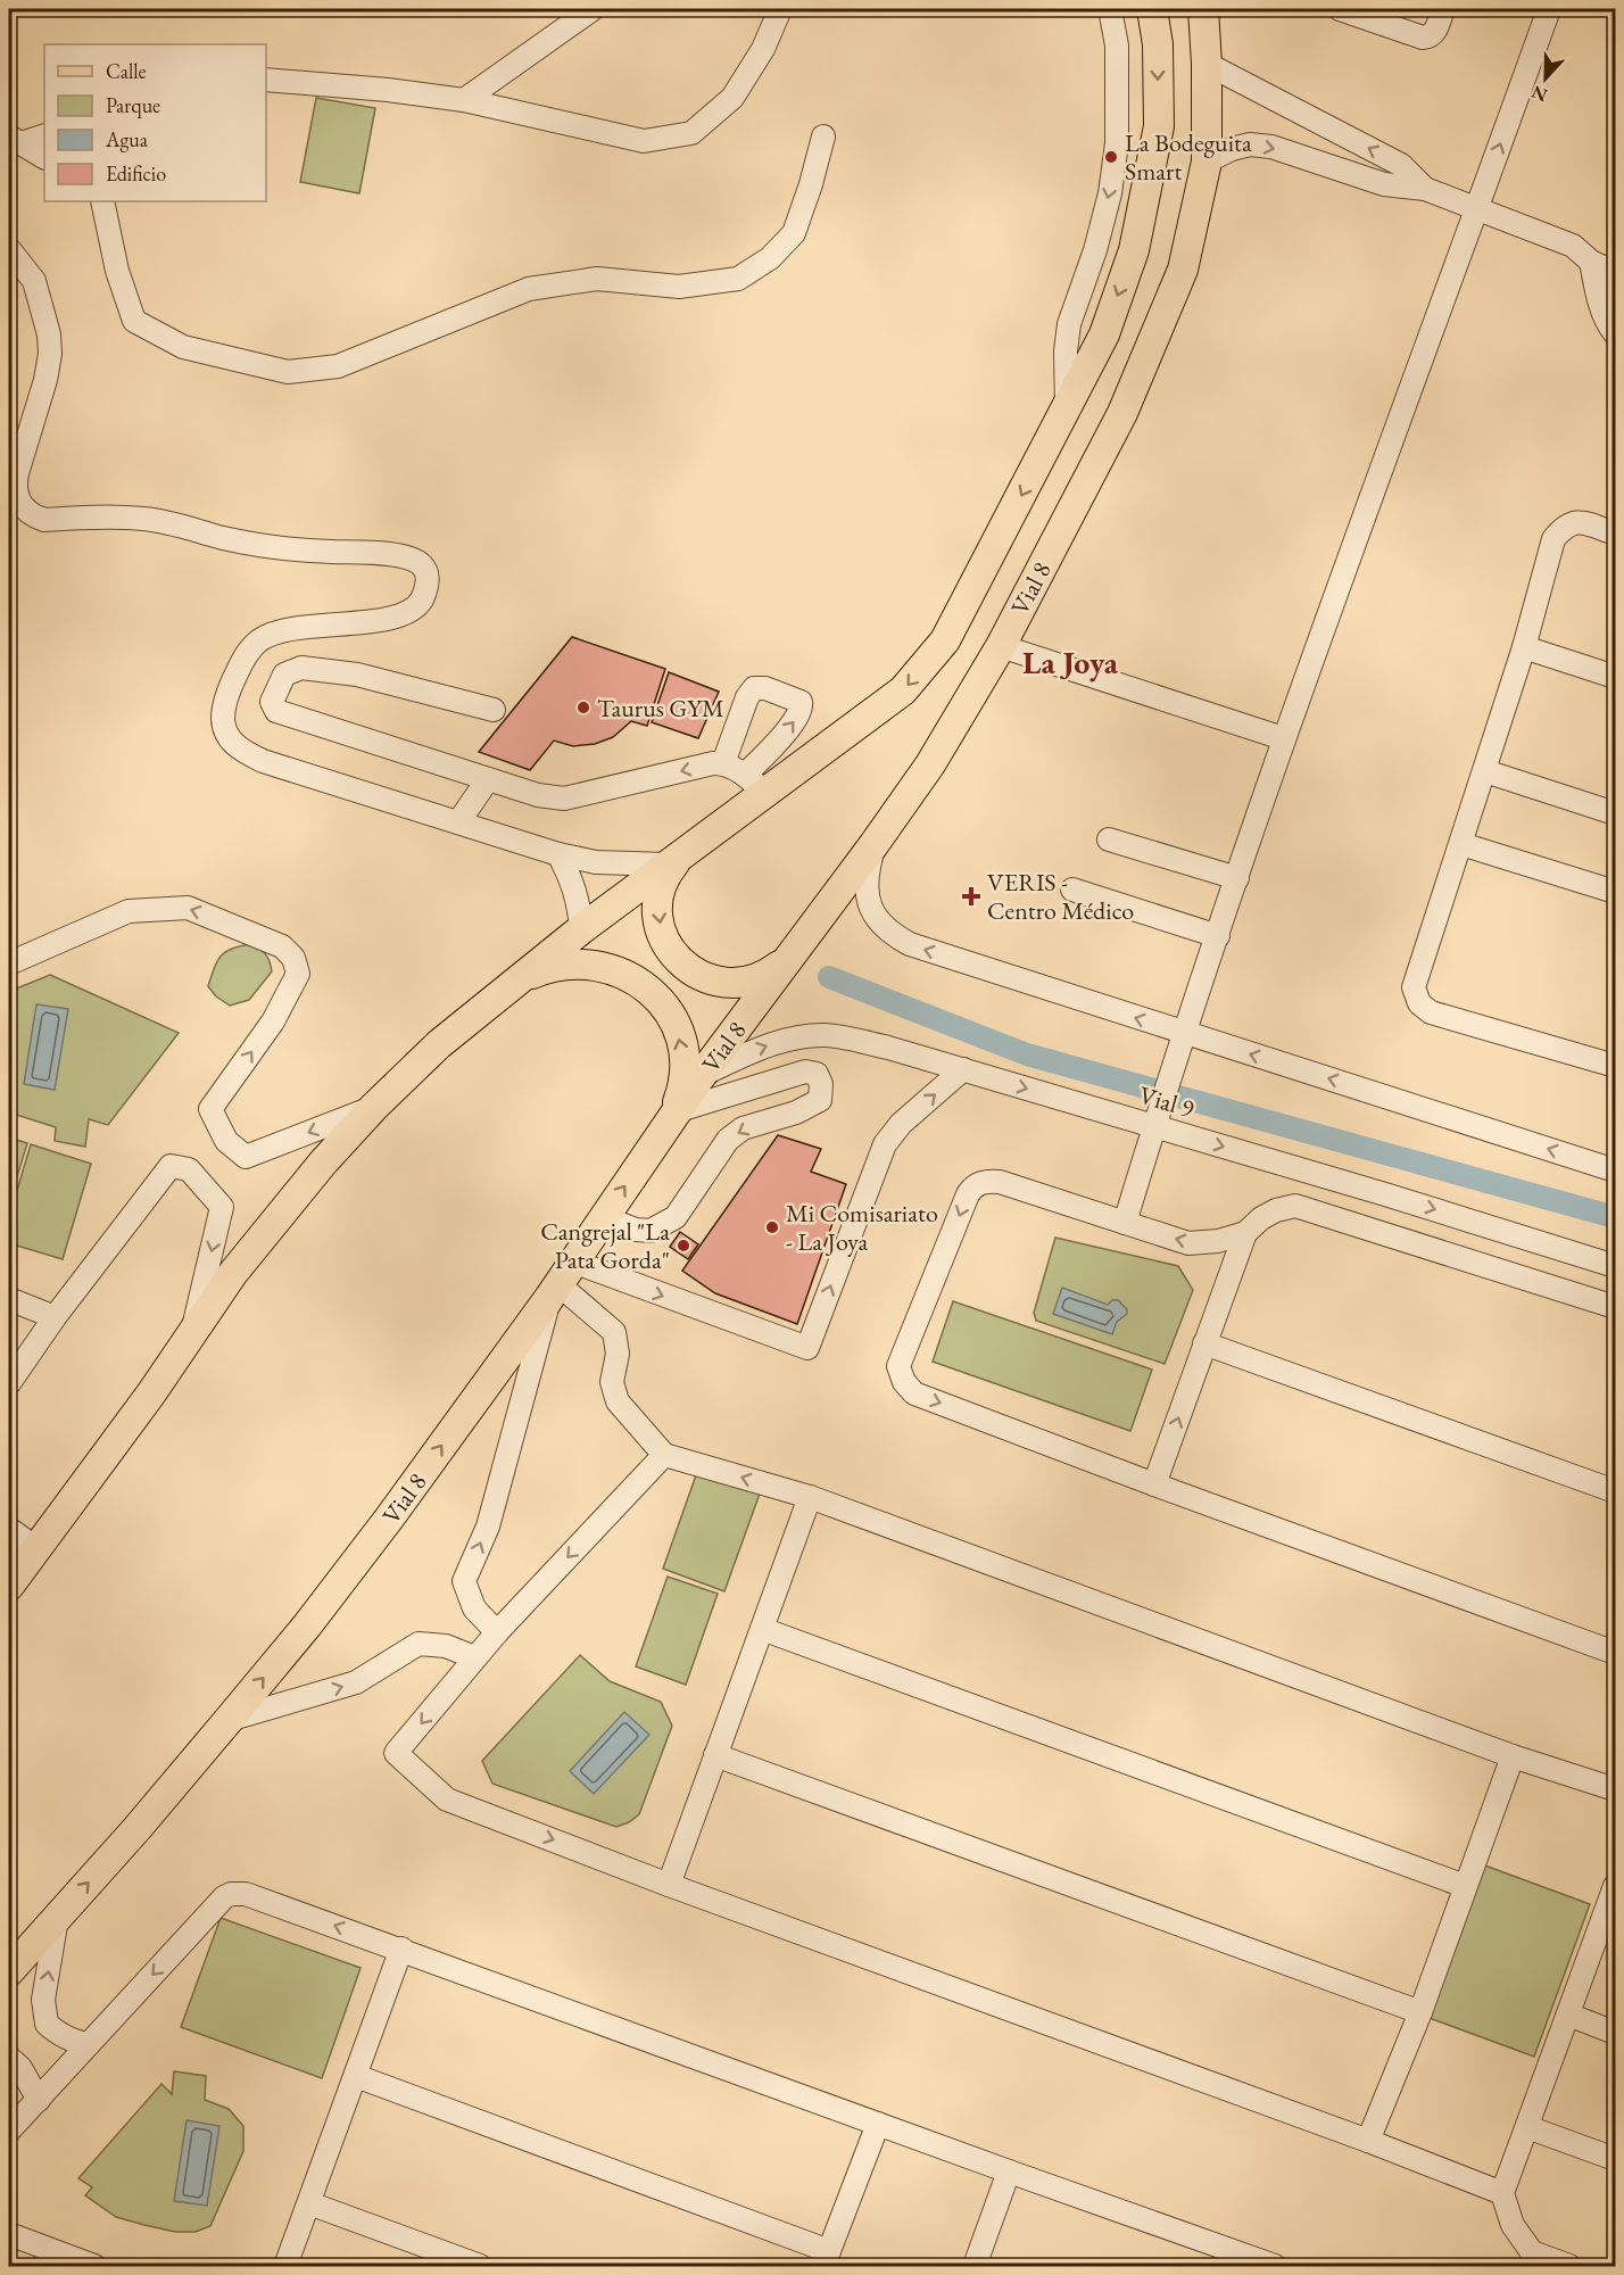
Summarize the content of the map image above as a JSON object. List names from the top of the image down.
{
  "streets": {
    "main road": ["Vial 8"],
    "street": ["Vial 9"]
  },
  "crossings": [
    ["Vial 8", "Vial 9"]
  ],
  "districts": ["La Joya"],
  "places": {
    "other": [
      "La Bodeguita Smart",
      "Taurus GYM",
      "Mi Comisariato - La Joya",
      "Cangrejal \"La Pata Gorda\""
    ],
    "health": ["VERIS - Centro Médico"]
  },
  "legend": [
    "Calle",
    "Parque",
    "Agua",
    "Edificio"
  ],
  "north": "bottom"
}
